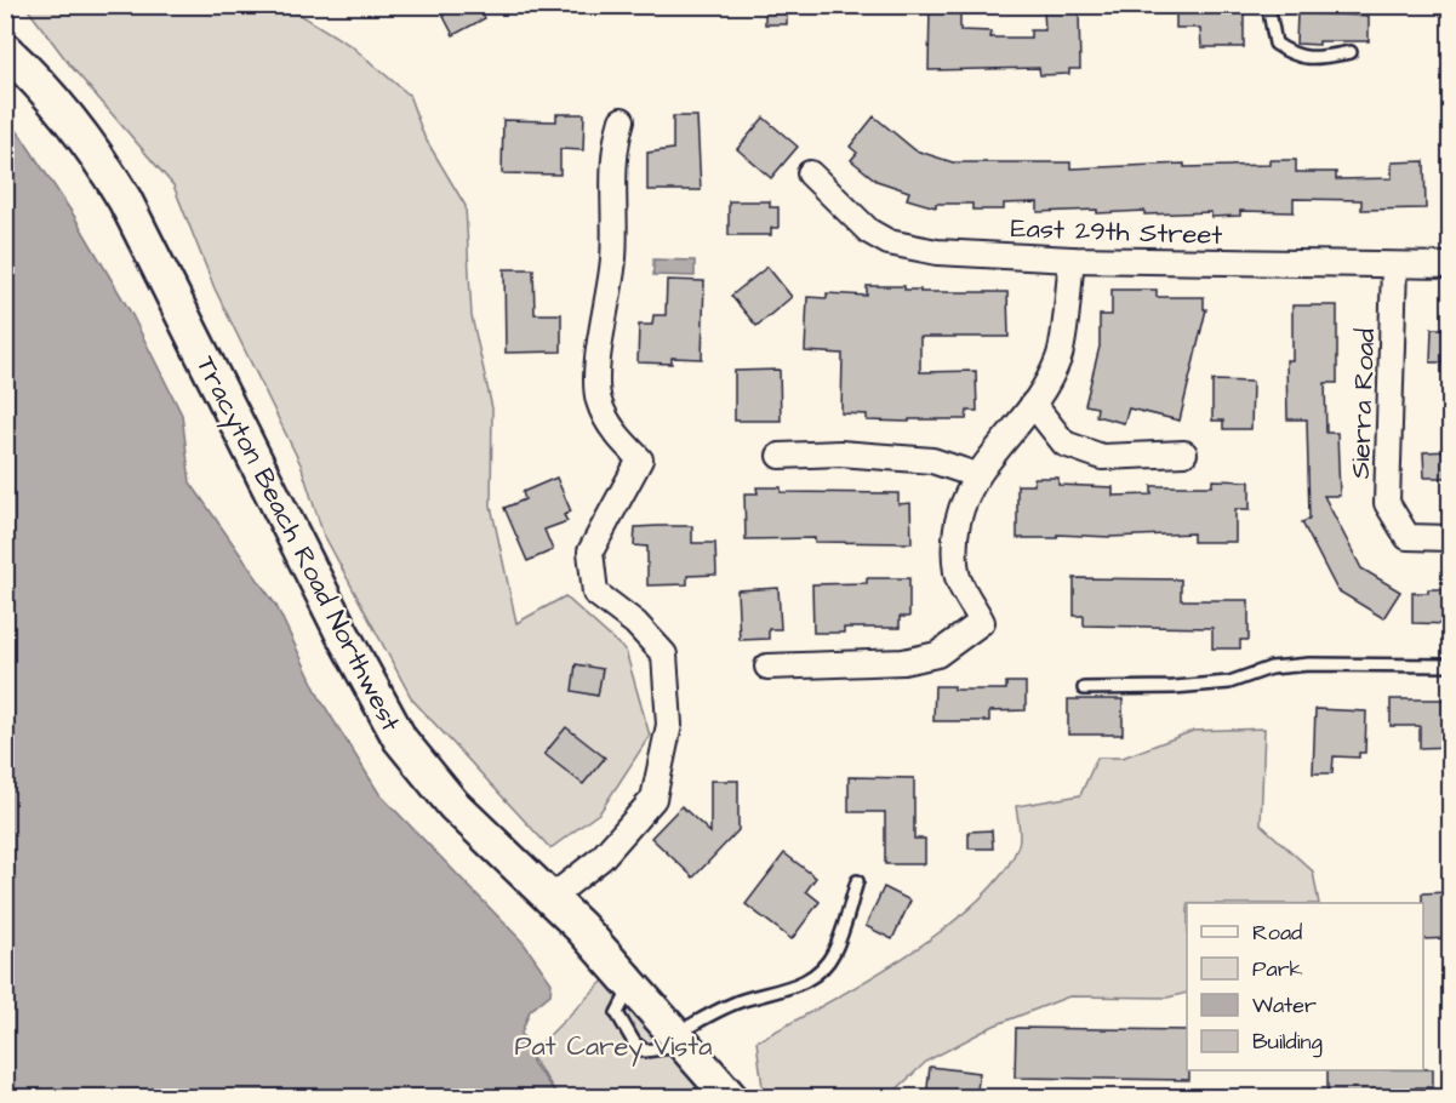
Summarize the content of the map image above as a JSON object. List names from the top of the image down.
{
  "streets": {
    "main road": ["Tracyton Beach Road Northwest"],
    "street": ["East 29th Street", "Sierra Road"]
  },
  "crossings": [
    ["East 29th Street", "Sierra Road"]
  ],
  "parks": ["Pat Carey Vista"],
  "legend": [
    "Road",
    "Park",
    "Water",
    "Building"
  ]
}
